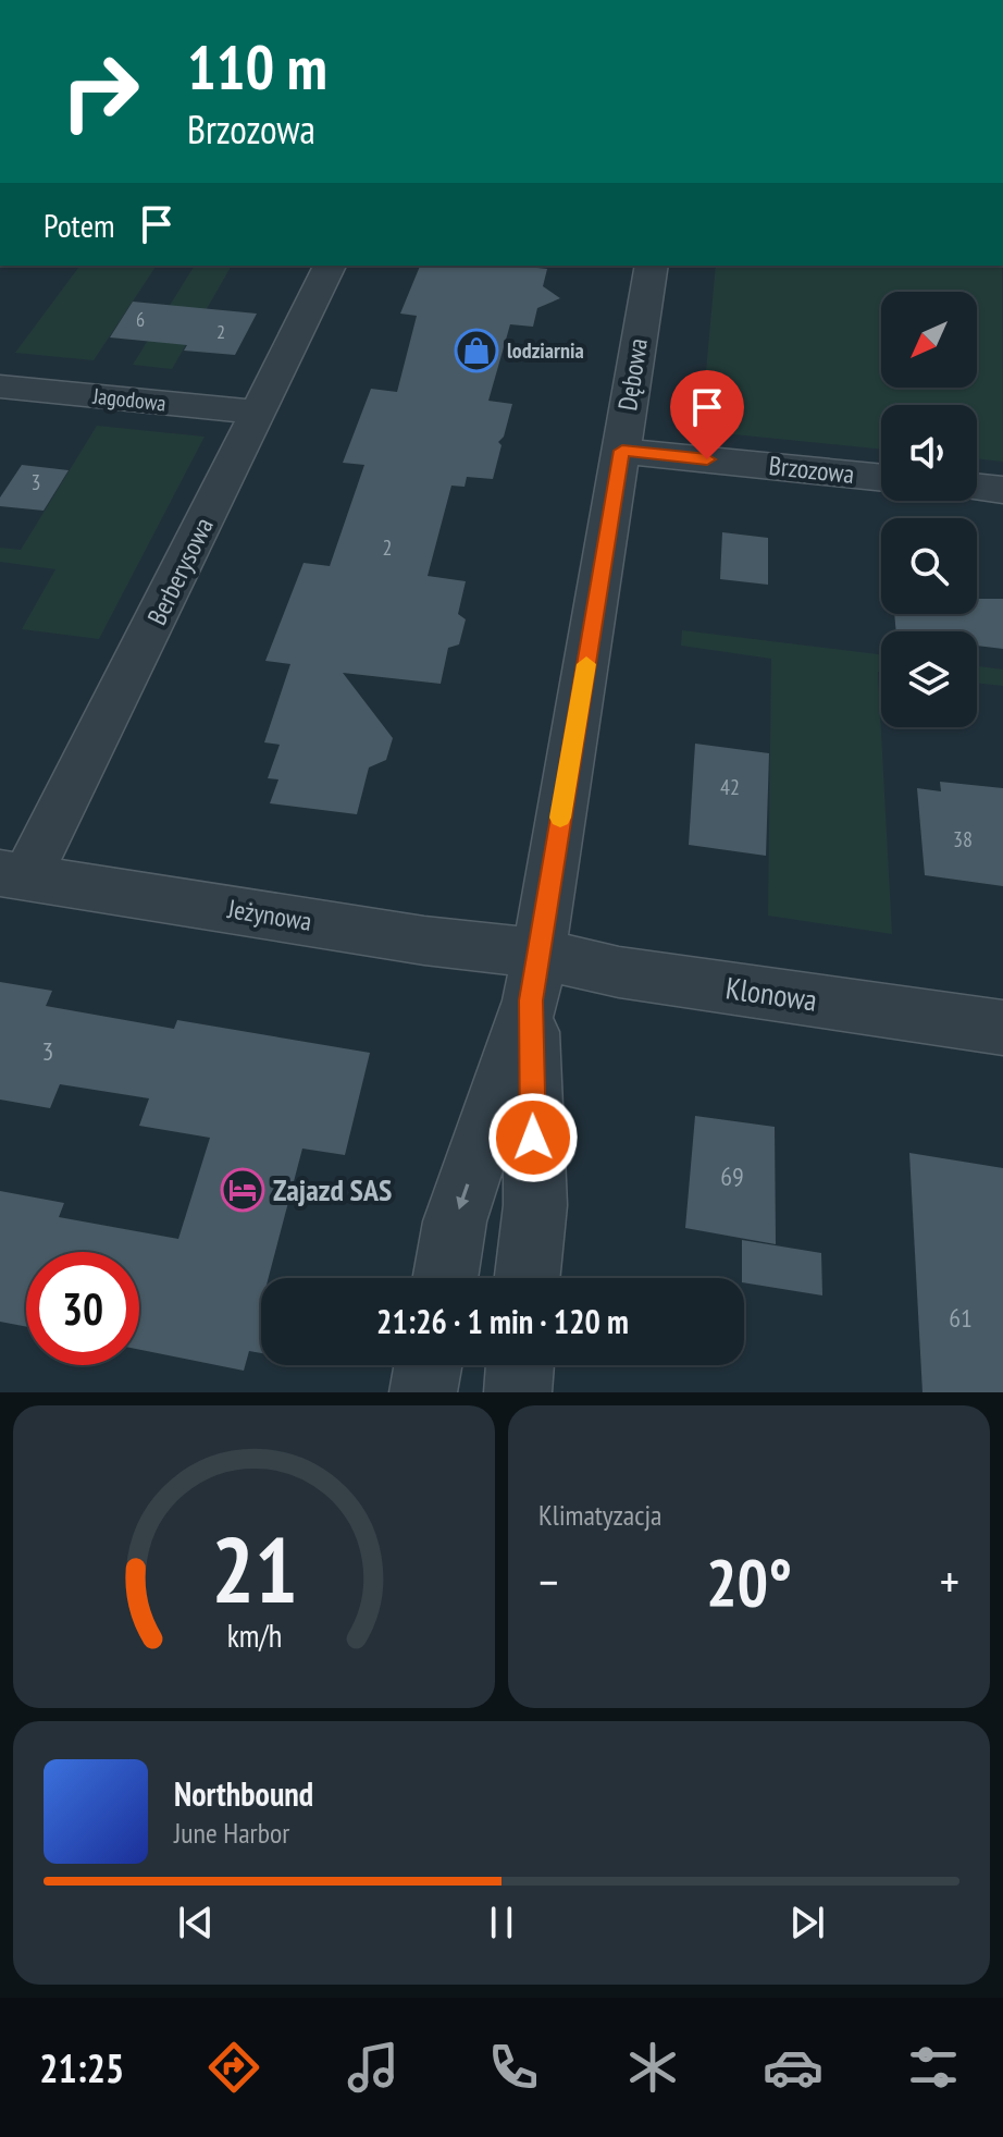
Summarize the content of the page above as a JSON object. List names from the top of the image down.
{
  "streets": {
    "street": [
      "Dębowa",
      "Jagodowa",
      "Brzozowa",
      "Berberysowa",
      "Jeżynowa",
      "Klonowa"
    ]
  },
  "crossings": [
    ["Dębowa", "Brzozowa"],
    ["Dębowa", "Jeżynowa"],
    ["Dębowa", "Klonowa"],
    ["Jagodowa", "Berberysowa"],
    ["Berberysowa", "Jeżynowa"],
    ["Jeżynowa", "Klonowa"]
  ],
  "places": {
    "shop": ["lodziarnia"],
    "hotel": ["Zajazd SAS"]
  },
  "house_numbers": [
    "6",
    "2",
    "3",
    "2",
    "42",
    "38",
    "3",
    "69",
    "61"
  ],
  "north": "bottom left",
  "page": {
    "turn": ["110 m", "Brzozowa"],
    "then": "Potem",
    "limit": "30",
    "trip": "21:26 · 1 min · 120 m",
    "tile": "Klimatyzacja",
    "heat": ["−", "20°", "+"],
    "song": ["Northbound", "June Harbor"],
    "tabs": "21:25",
    "gauge": ["21", "km/h"]
  }
}
